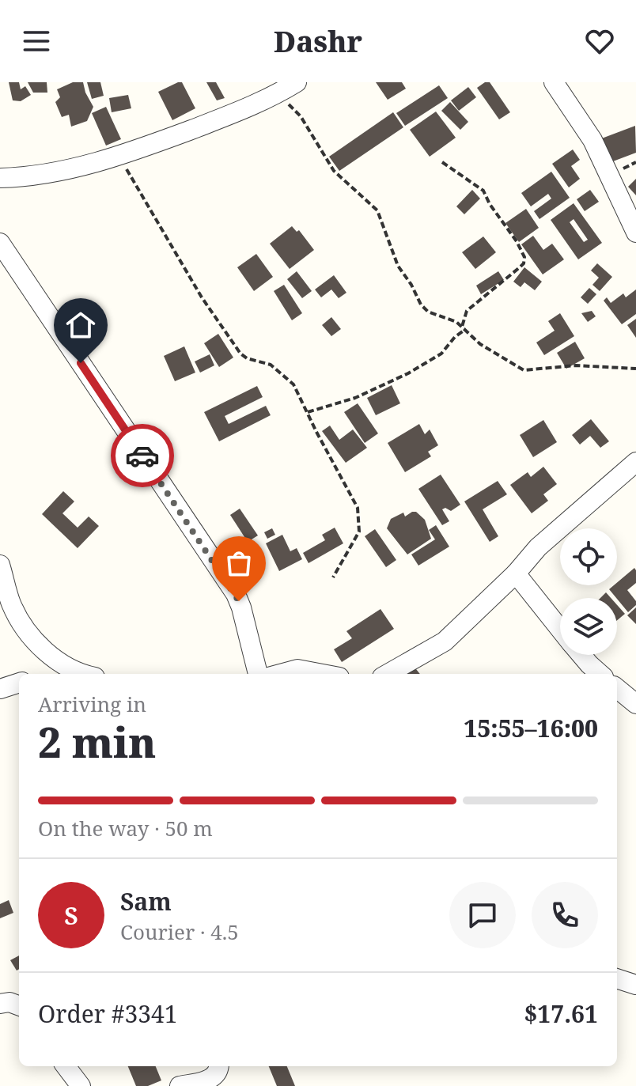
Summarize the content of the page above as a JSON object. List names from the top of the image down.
{
  "page": {
    "header": "Dashr",
    "heading": ["2 min", "Arriving in", "15:55–16:00"],
    "panel": [
      "Sam",
      "Courier · 4.5",
      "Order #3341",
      "$17.61"
    ],
    "bar": "On the way · 50 m",
    "round": "S"
  }
}
